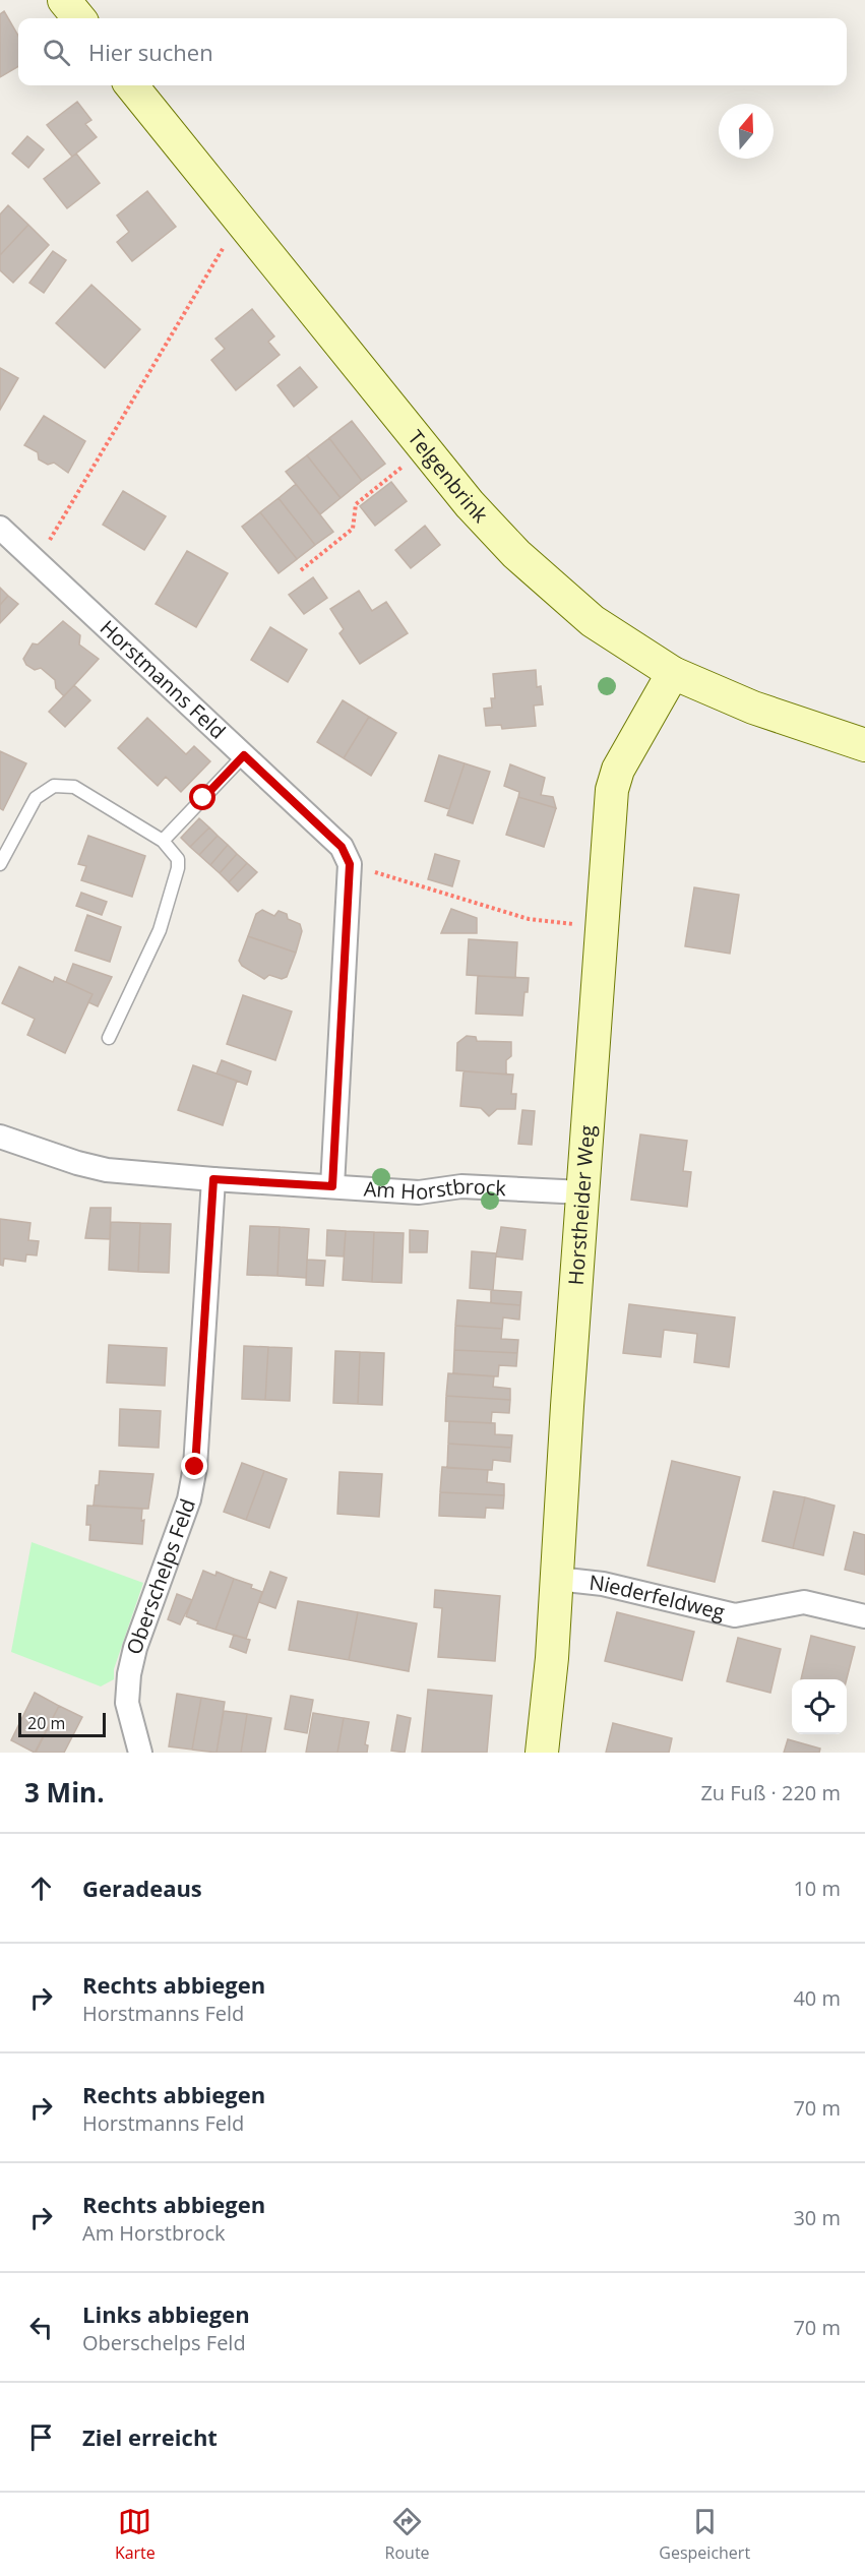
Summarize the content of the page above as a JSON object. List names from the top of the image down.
{
  "streets": {
    "street": [
      "Telgenbrink",
      "Horstmanns Feld",
      "Am Horstbrock",
      "Horstheider Weg",
      "Oberschelps Feld",
      "Niederfeldweg"
    ]
  },
  "crossings": [
    ["Telgenbrink", "Horstheider Weg"],
    ["Am Horstbrock", "Horstheider Weg"],
    ["Am Horstbrock", "Oberschelps Feld"],
    ["Horstheider Weg", "Niederfeldweg"]
  ],
  "scale_bar": "20 m",
  "north": "top",
  "page": {
    "search": "Hier suchen",
    "scale": "20 m",
    "heading": ["3 Min.", "Zu Fuß · 220 m"],
    "list": [
      ["Geradeaus", "10 m"],
      ["Rechts abbiegen", "Horstmanns Feld", "40 m"],
      ["Rechts abbiegen", "Horstmanns Feld", "70 m"],
      ["Rechts abbiegen", "Am Horstbrock", "30 m"],
      ["Links abbiegen", "Oberschelps Feld", "70 m"],
      "Ziel erreicht"
    ],
    "nav": ["Karte", "Route", "Gespeichert"]
  }
}
